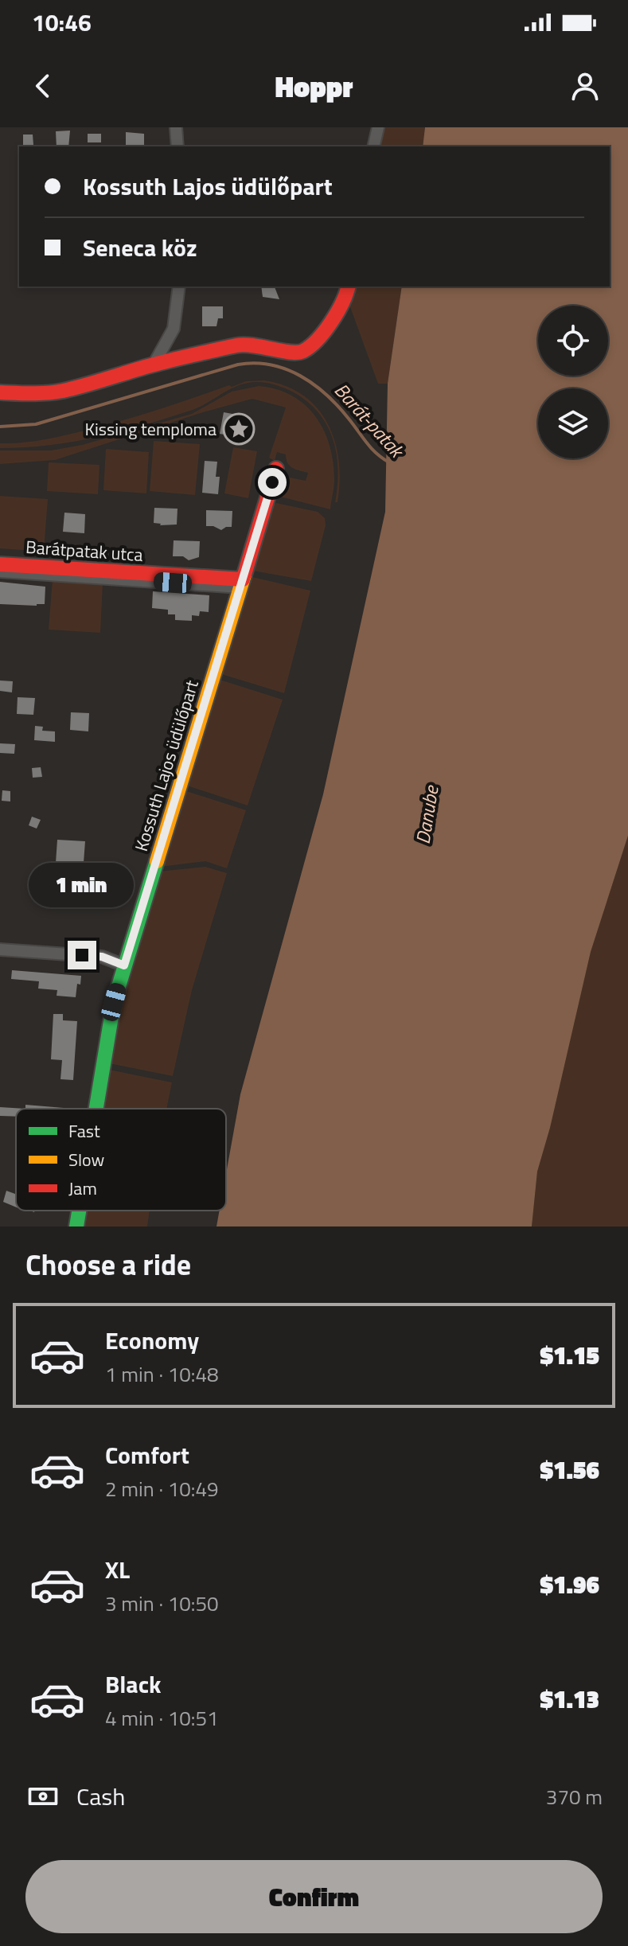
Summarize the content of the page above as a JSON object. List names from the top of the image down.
{
  "streets": {
    "street": ["Barátpatak utca", "Kossuth Lajos üdülőpart"]
  },
  "crossings": [
    ["Barátpatak utca", "Kossuth Lajos üdülőpart"]
  ],
  "water": ["Barát-patak", "Danube"],
  "places": {
    "place": ["Kissing temploma"]
  },
  "legend": ["Fast", "Slow", "Jam"],
  "page": {
    "status": "10:46",
    "header": "Hoppr",
    "banner": ["Kossuth Lajos üdülőpart", "Seneca köz"],
    "bubble": "1 min",
    "heading": "Choose a ride",
    "list": [
      {
        "name": "Economy",
        "note": "1 min · 10:48",
        "value": "$1.15"
      },
      {
        "name": "Comfort",
        "note": "2 min · 10:49",
        "value": "$1.56"
      },
      {
        "name": "XL",
        "note": "3 min · 10:50",
        "value": "$1.96"
      },
      {
        "name": "Black",
        "note": "4 min · 10:51",
        "value": "$1.13"
      }
    ],
    "pay": ["Cash", "370 m"],
    "buttons": "Confirm"
  }
}
